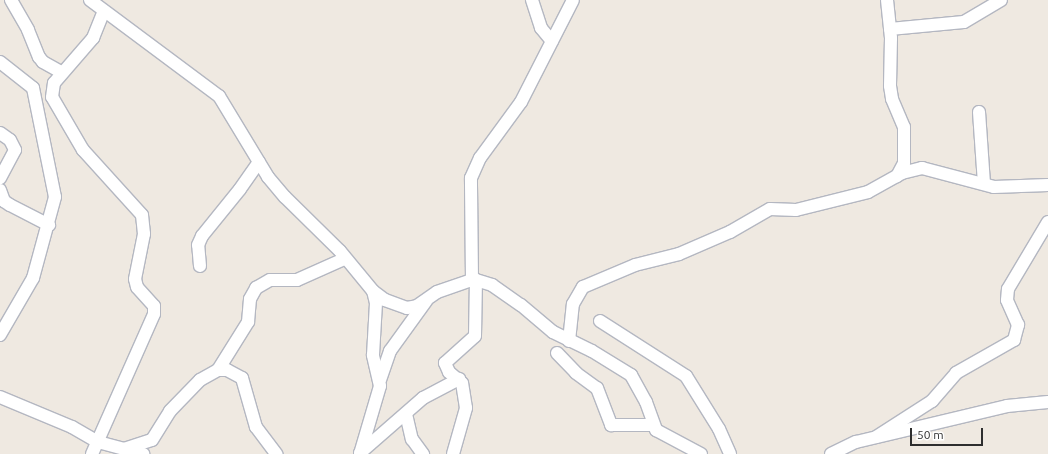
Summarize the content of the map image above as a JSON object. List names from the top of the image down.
{
  "scale_bar": "50 m"
}
